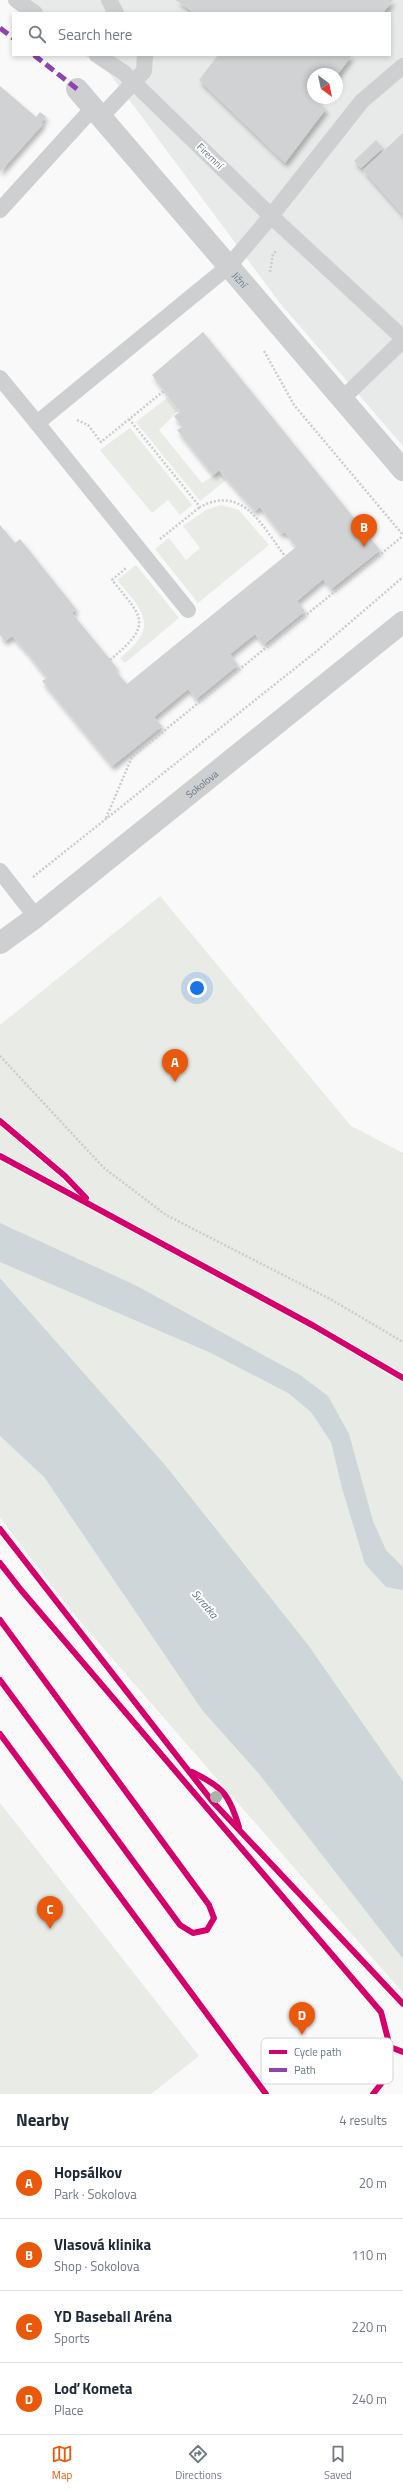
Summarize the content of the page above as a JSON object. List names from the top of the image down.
{
  "streets": {
    "street": ["Jižní", "Sokolova"],
    "lane": ["Firemní"]
  },
  "water": ["Svratka"],
  "legend": ["Cycle path", "Path"],
  "north": "bottom right",
  "page": {
    "search": "Search here",
    "pins": [
      "B",
      "A",
      "C",
      "D"
    ],
    "heading": ["Nearby", "4 results"],
    "list": [
      {
        "mark": "A",
        "name": "Hopsálkov",
        "note": "Park · Sokolova",
        "value": "20 m"
      },
      {
        "mark": "B",
        "name": "Vlasová klinika",
        "note": "Shop · Sokolova",
        "value": "110 m"
      },
      {
        "mark": "C",
        "name": "YD Baseball Aréna",
        "note": "Sports",
        "value": "220 m"
      },
      {
        "mark": "D",
        "name": "Loď Kometa",
        "note": "Place",
        "value": "240 m"
      }
    ],
    "nav": ["Map", "Directions", "Saved"]
  }
}
